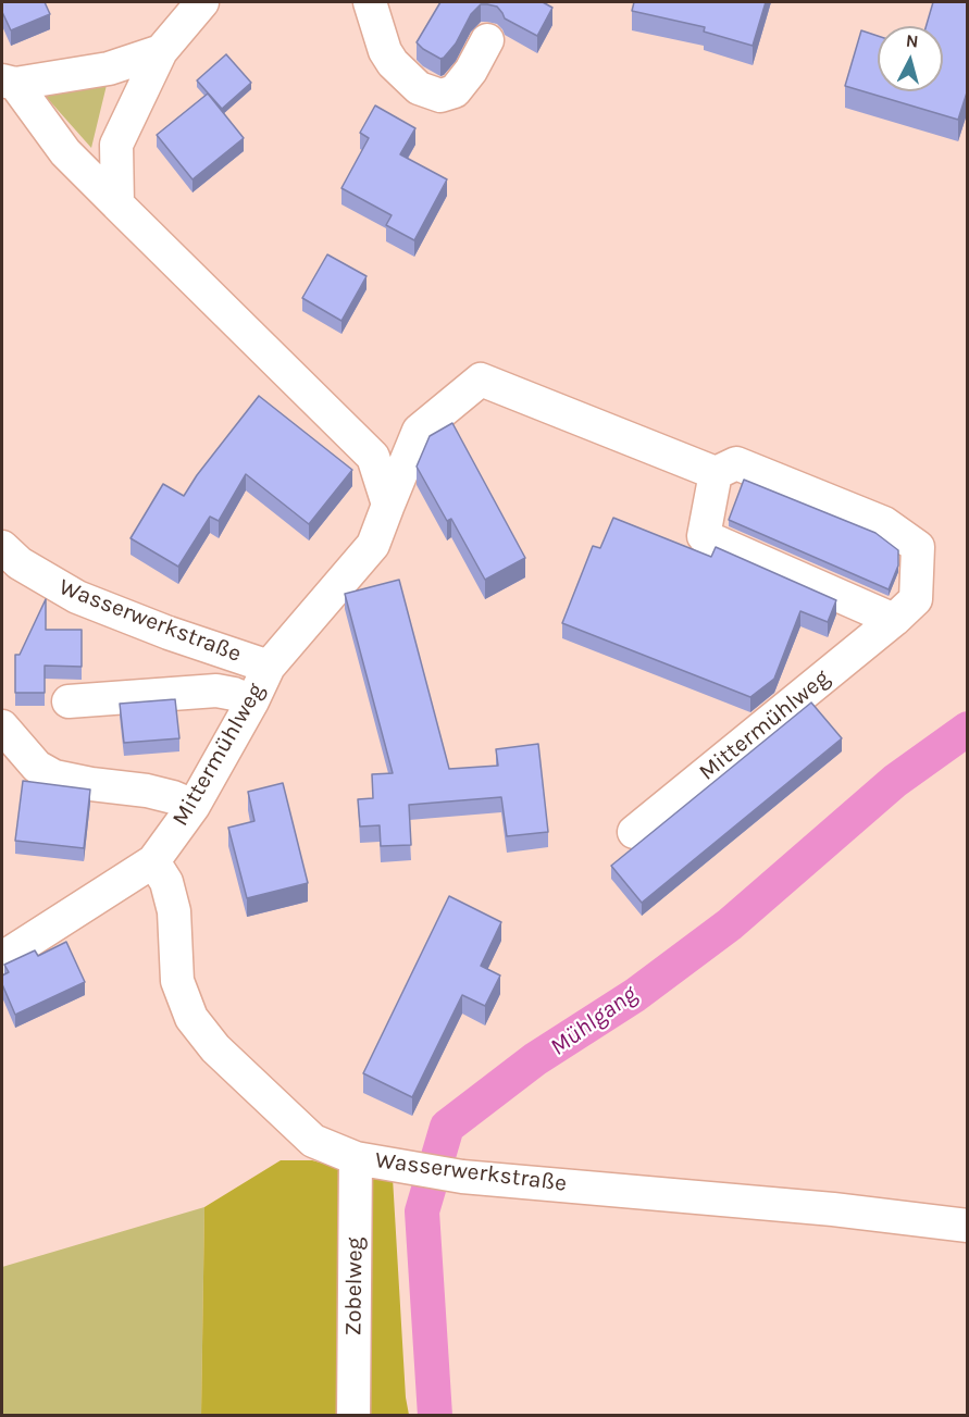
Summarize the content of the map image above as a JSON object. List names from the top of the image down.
{
  "streets": {
    "street": ["Wasserwerkstraße", "Mittermühlweg", "Zobelweg"]
  },
  "crossings": [
    ["Wasserwerkstraße", "Mittermühlweg"],
    ["Wasserwerkstraße", "Zobelweg"]
  ],
  "water": ["Mühlgang"],
  "north": "top"
}
